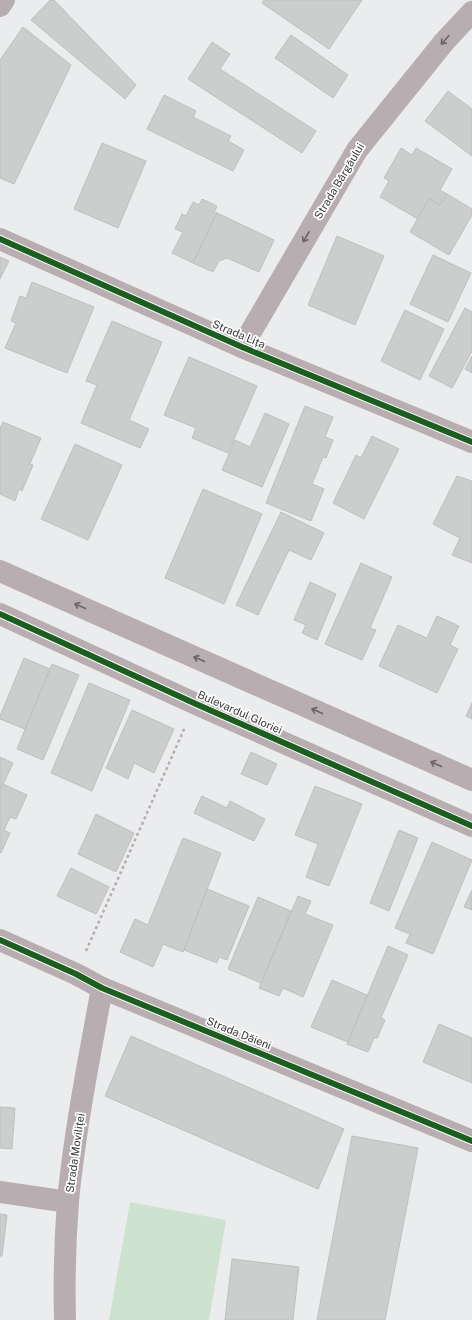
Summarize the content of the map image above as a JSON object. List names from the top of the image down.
{
  "streets": {
    "street": [
      "Strada Bârgăului",
      "Strada Lița",
      "Bulevardul Gloriei",
      "Strada Dăieni",
      "Strada Moviliței"
    ]
  },
  "crossings": [
    ["Strada Bârgăului", "Strada Lița"],
    ["Strada Dăieni", "Strada Moviliței"]
  ],
  "one_way": ["Strada Bârgăului"]
}
